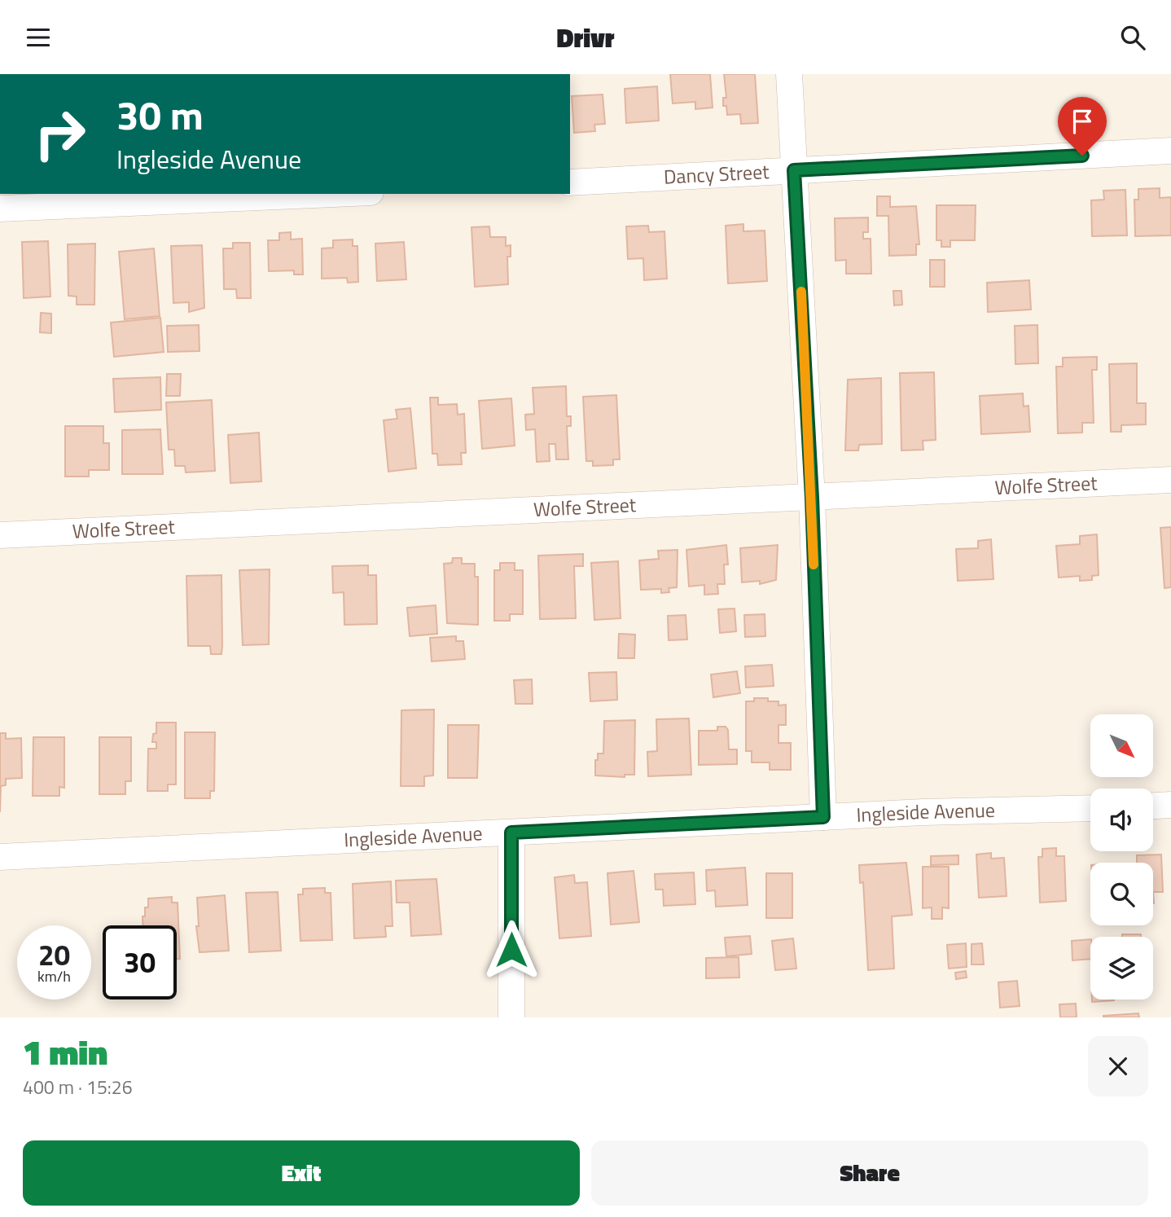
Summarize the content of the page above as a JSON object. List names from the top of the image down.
{
  "streets": {
    "street": ["Dancy Street", "Wolfe Street", "Ingleside Avenue"]
  },
  "north": "bottom right",
  "page": {
    "header": "Drivr",
    "turn": ["30 m", "Ingleside Avenue"],
    "speed": "20 km/h",
    "limit": "30",
    "heading": ["1 min", "400 m · 15:26"],
    "buttons": ["Exit", "Share"]
  }
}
